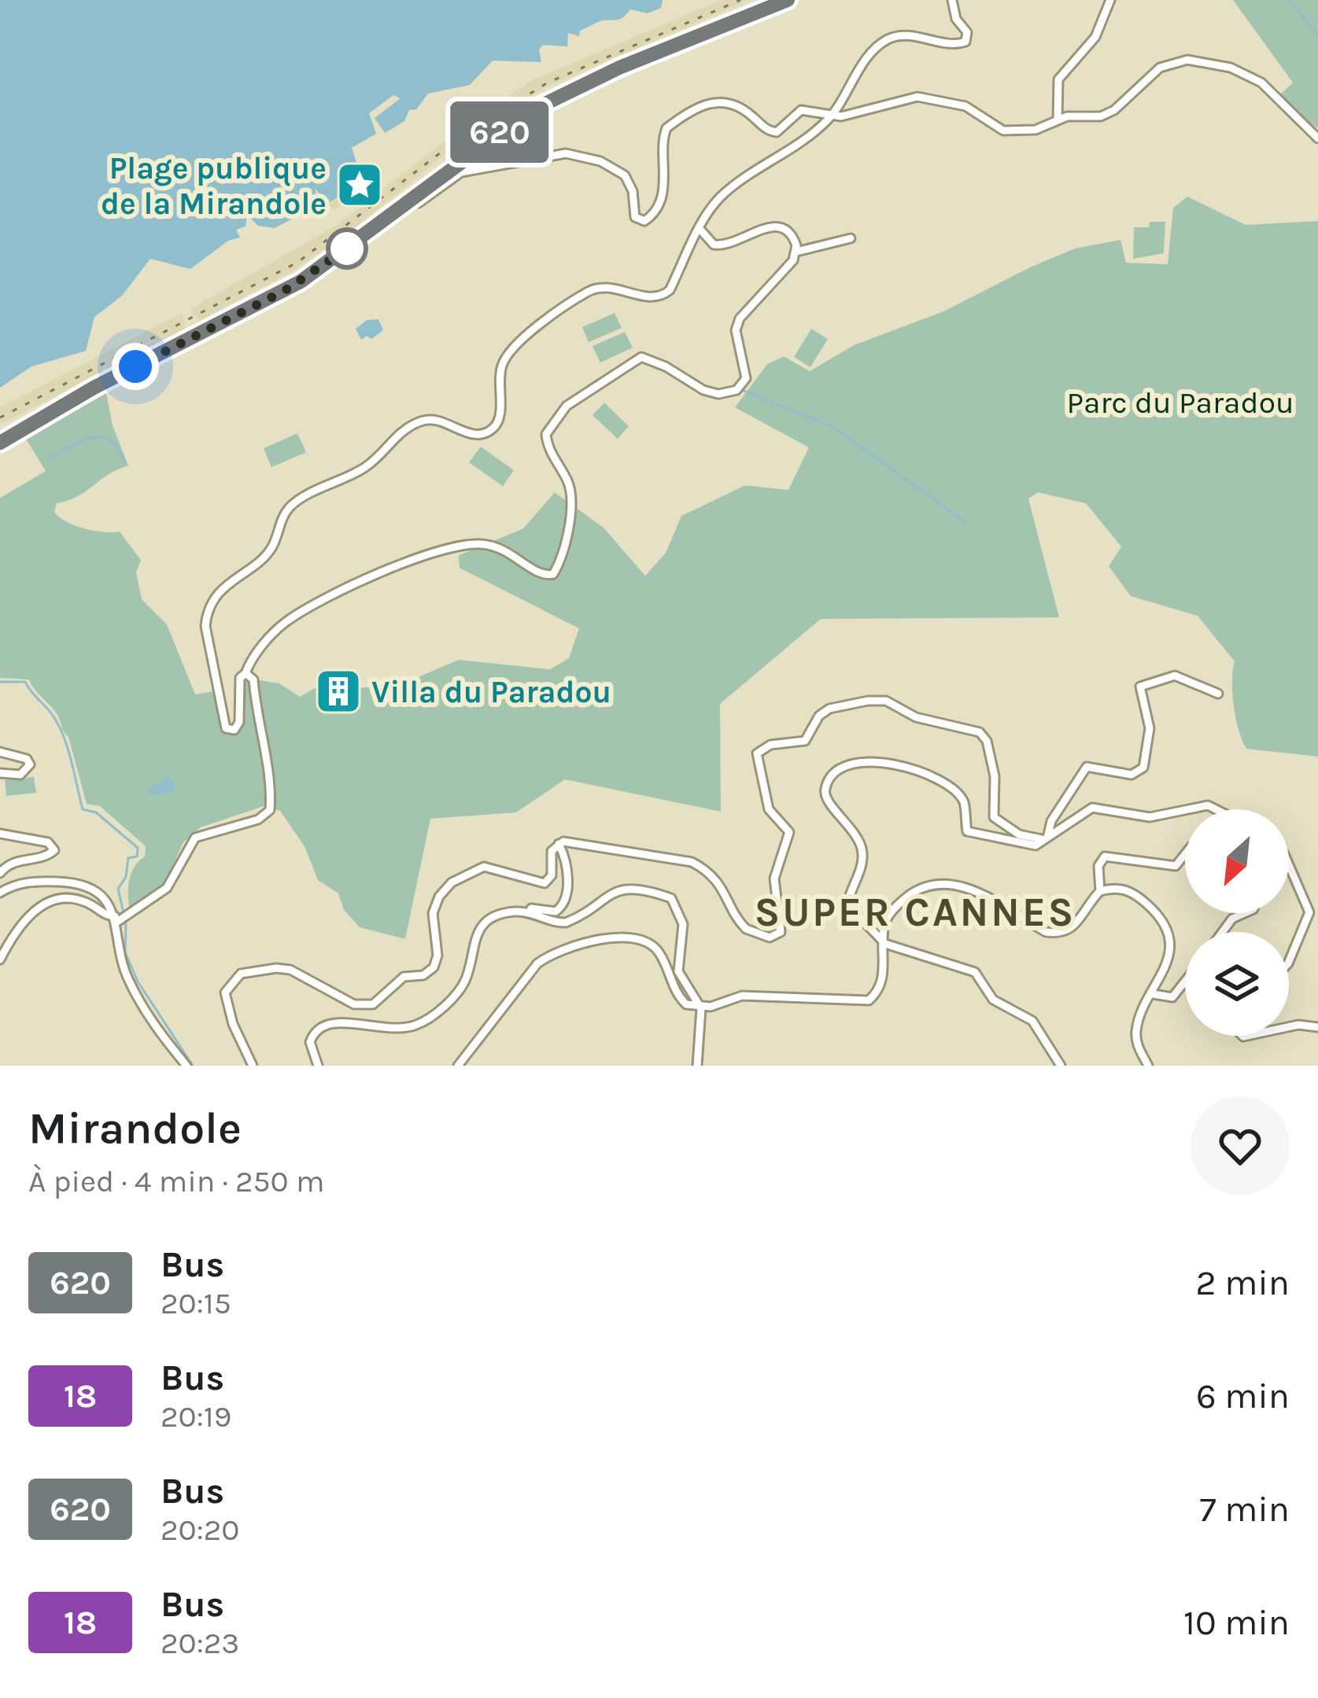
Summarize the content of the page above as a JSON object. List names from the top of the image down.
{
  "districts": ["SUPER CANNES"],
  "parks": ["Parc du Paradou"],
  "places": {
    "place": ["Plage publique de la Mirandole"],
    "building": ["Villa du Paradou"]
  },
  "lines": ["bus line 620"],
  "north": "bottom left",
  "page": {
    "on_map": "620",
    "heading": ["Mirandole", "À pied · 4 min · 250 m"],
    "list": [
      {
        "mark": "620",
        "name": "Bus",
        "note": "20:15",
        "value": "2 min"
      },
      {
        "mark": "18",
        "name": "Bus",
        "note": "20:19",
        "value": "6 min"
      },
      {
        "mark": "620",
        "name": "Bus",
        "note": "20:20",
        "value": "7 min"
      },
      {
        "mark": "18",
        "name": "Bus",
        "note": "20:23",
        "value": "10 min"
      }
    ]
  }
}
